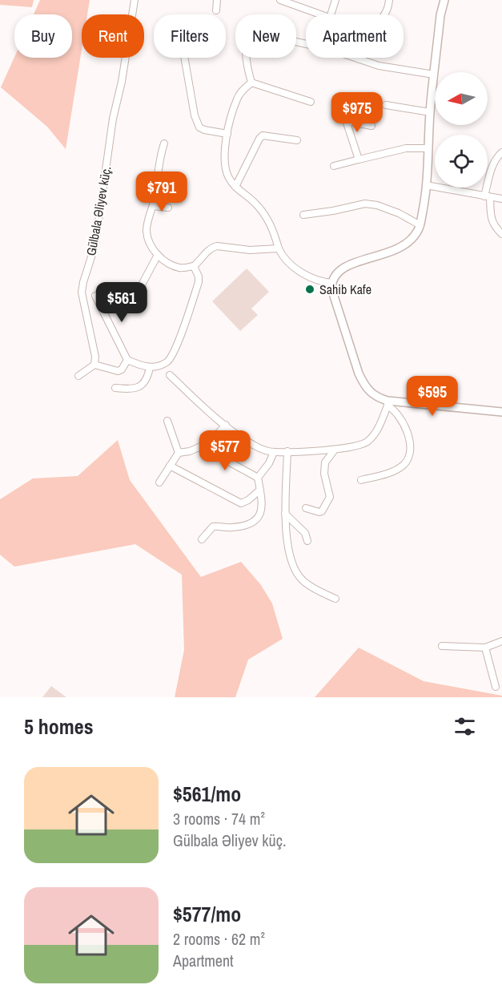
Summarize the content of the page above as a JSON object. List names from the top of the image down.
{
  "streets": {
    "street": ["Gülbala Əliyev küç."]
  },
  "places": ["Sahib Kafe"],
  "north": "left",
  "page": {
    "chip": [
      "Buy",
      "Rent",
      "Filters",
      "New",
      "Apartment"
    ],
    "price": [
      "$975",
      "$791",
      "$561",
      "$595",
      "$577"
    ],
    "heading": "5 homes",
    "list": [
      {
        "name": "$561/mo",
        "note": "3 rooms · 74 m² · Gülbala Əliyev küç."
      },
      {
        "name": "$577/mo",
        "note": "2 rooms · 62 m² · Apartment"
      }
    ]
  }
}
